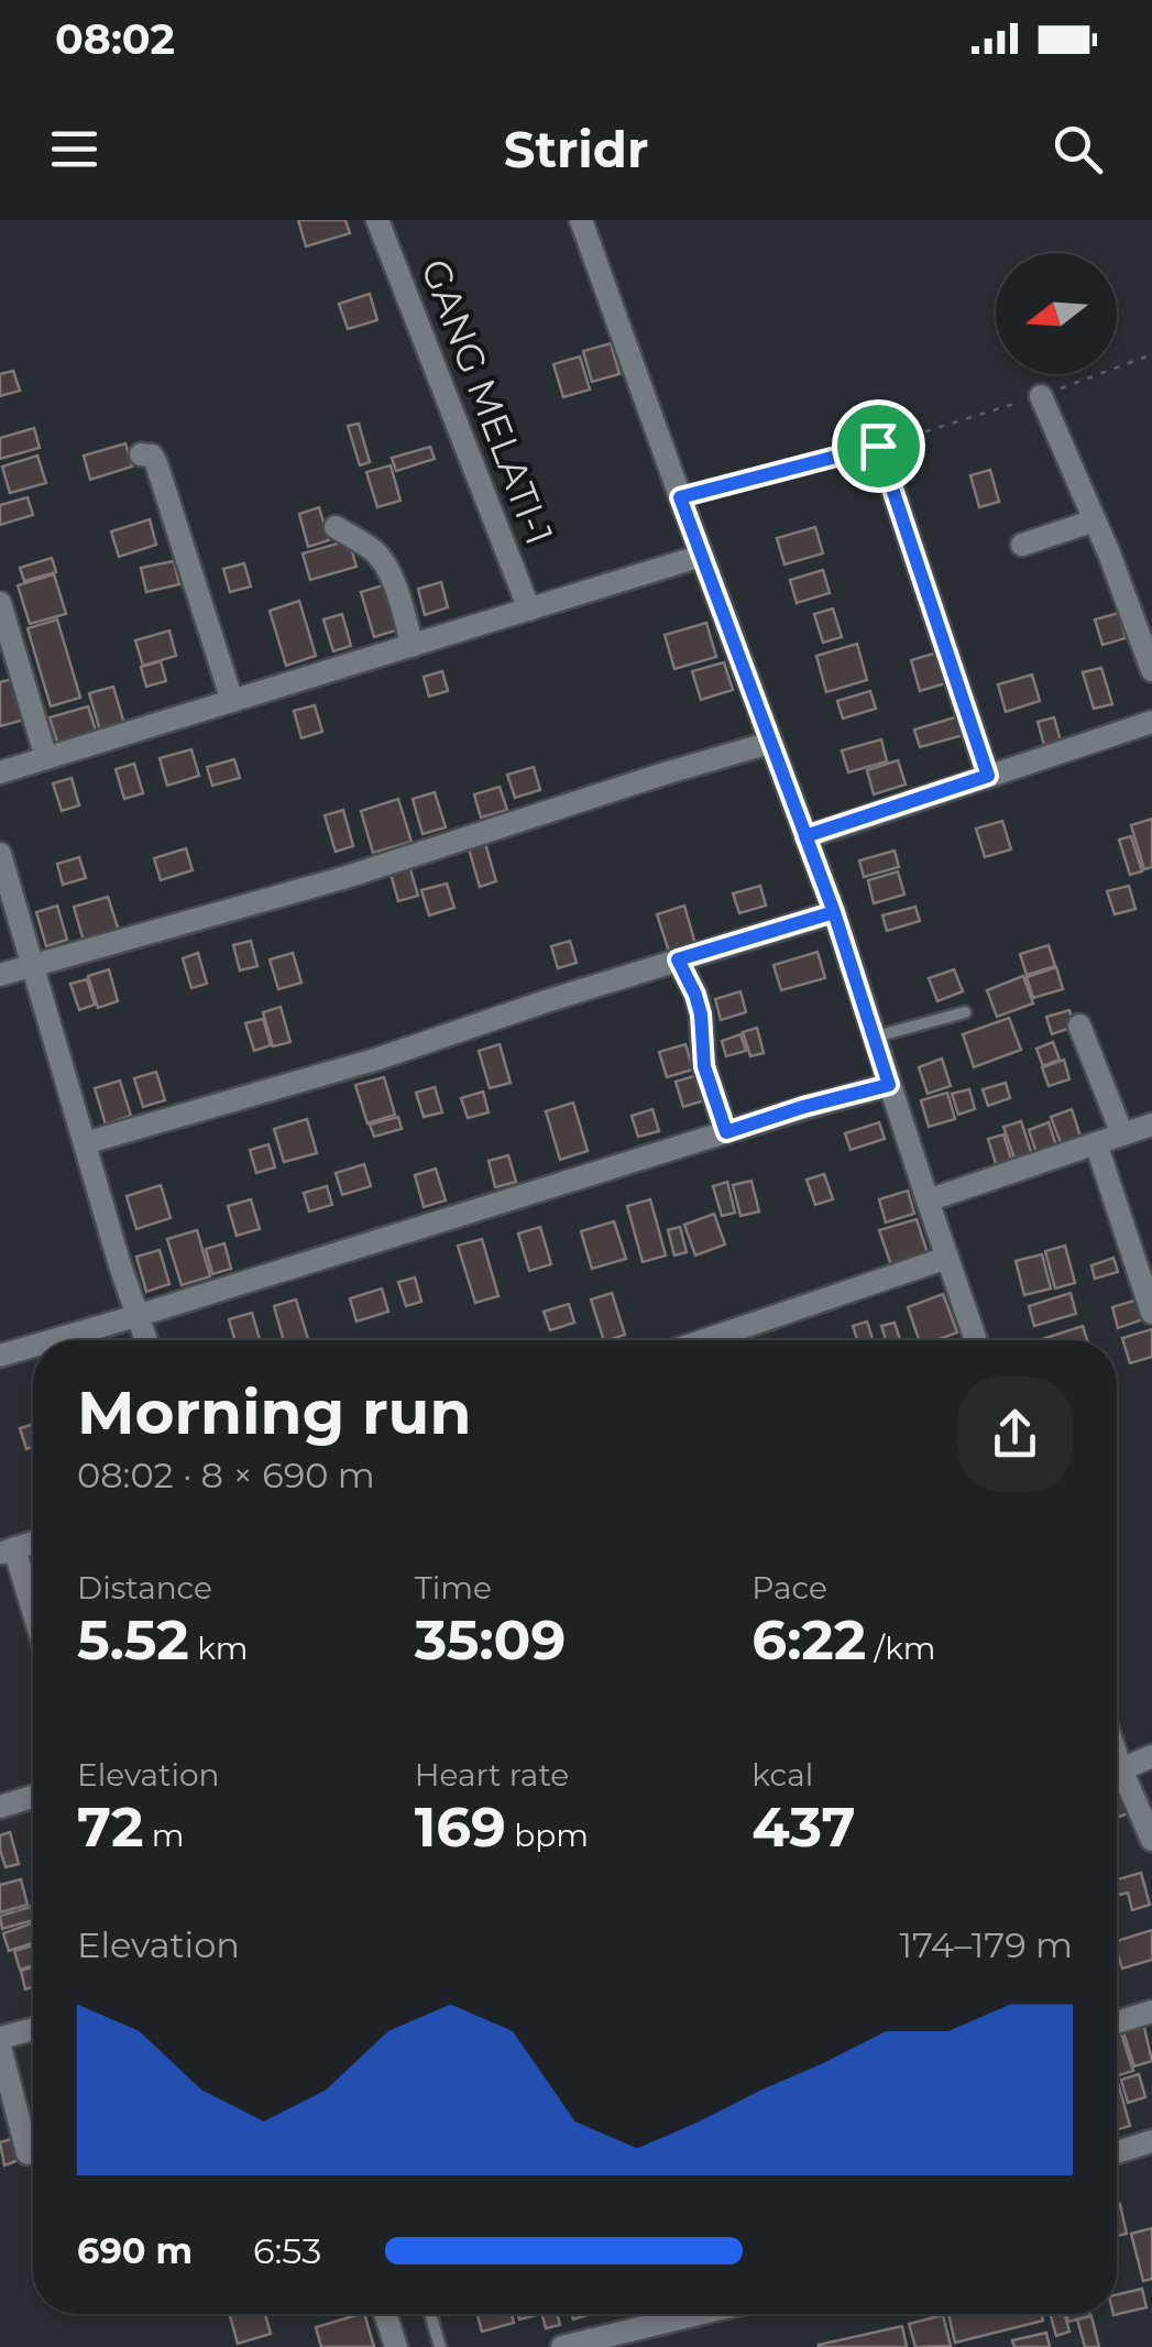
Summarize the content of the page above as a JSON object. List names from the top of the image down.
{
  "streets": {
    "street": ["GANG MELATI-1"]
  },
  "north": "left",
  "page": {
    "status": "08:02",
    "header": "Stridr",
    "heading": ["Morning run", "08:02 · 8 × 690 m"],
    "stats": [
      ["Distance", "5.52 km"],
      ["Time", "35:09"],
      ["Pace", "6:22 /km"],
      ["Elevation", "72 m"],
      ["Heart rate", "169 bpm"],
      ["kcal", "437"]
    ],
    "chart": ["Elevation", "174–179 m"],
    "list": [
      {
        "name": "690 m",
        "note": "6:53"
      }
    ]
  }
}
